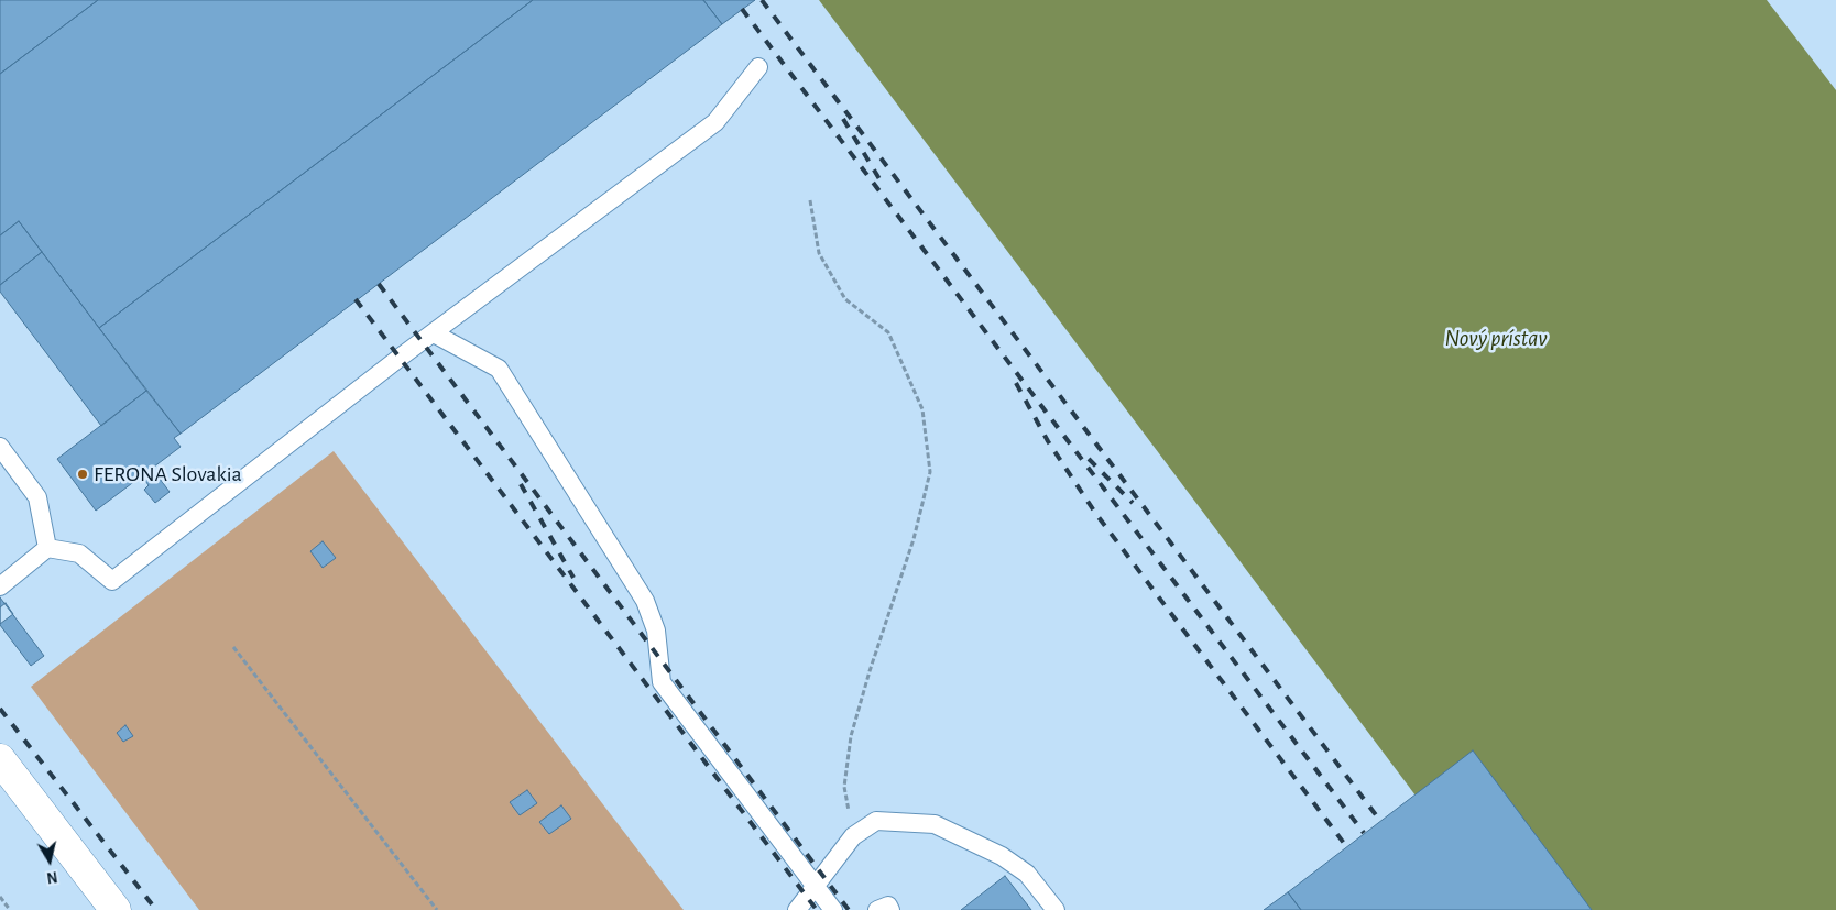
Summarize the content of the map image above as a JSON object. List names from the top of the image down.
{
  "water": ["Nový prístav"],
  "places": ["FERONA Slovakia"],
  "north": "bottom"
}
